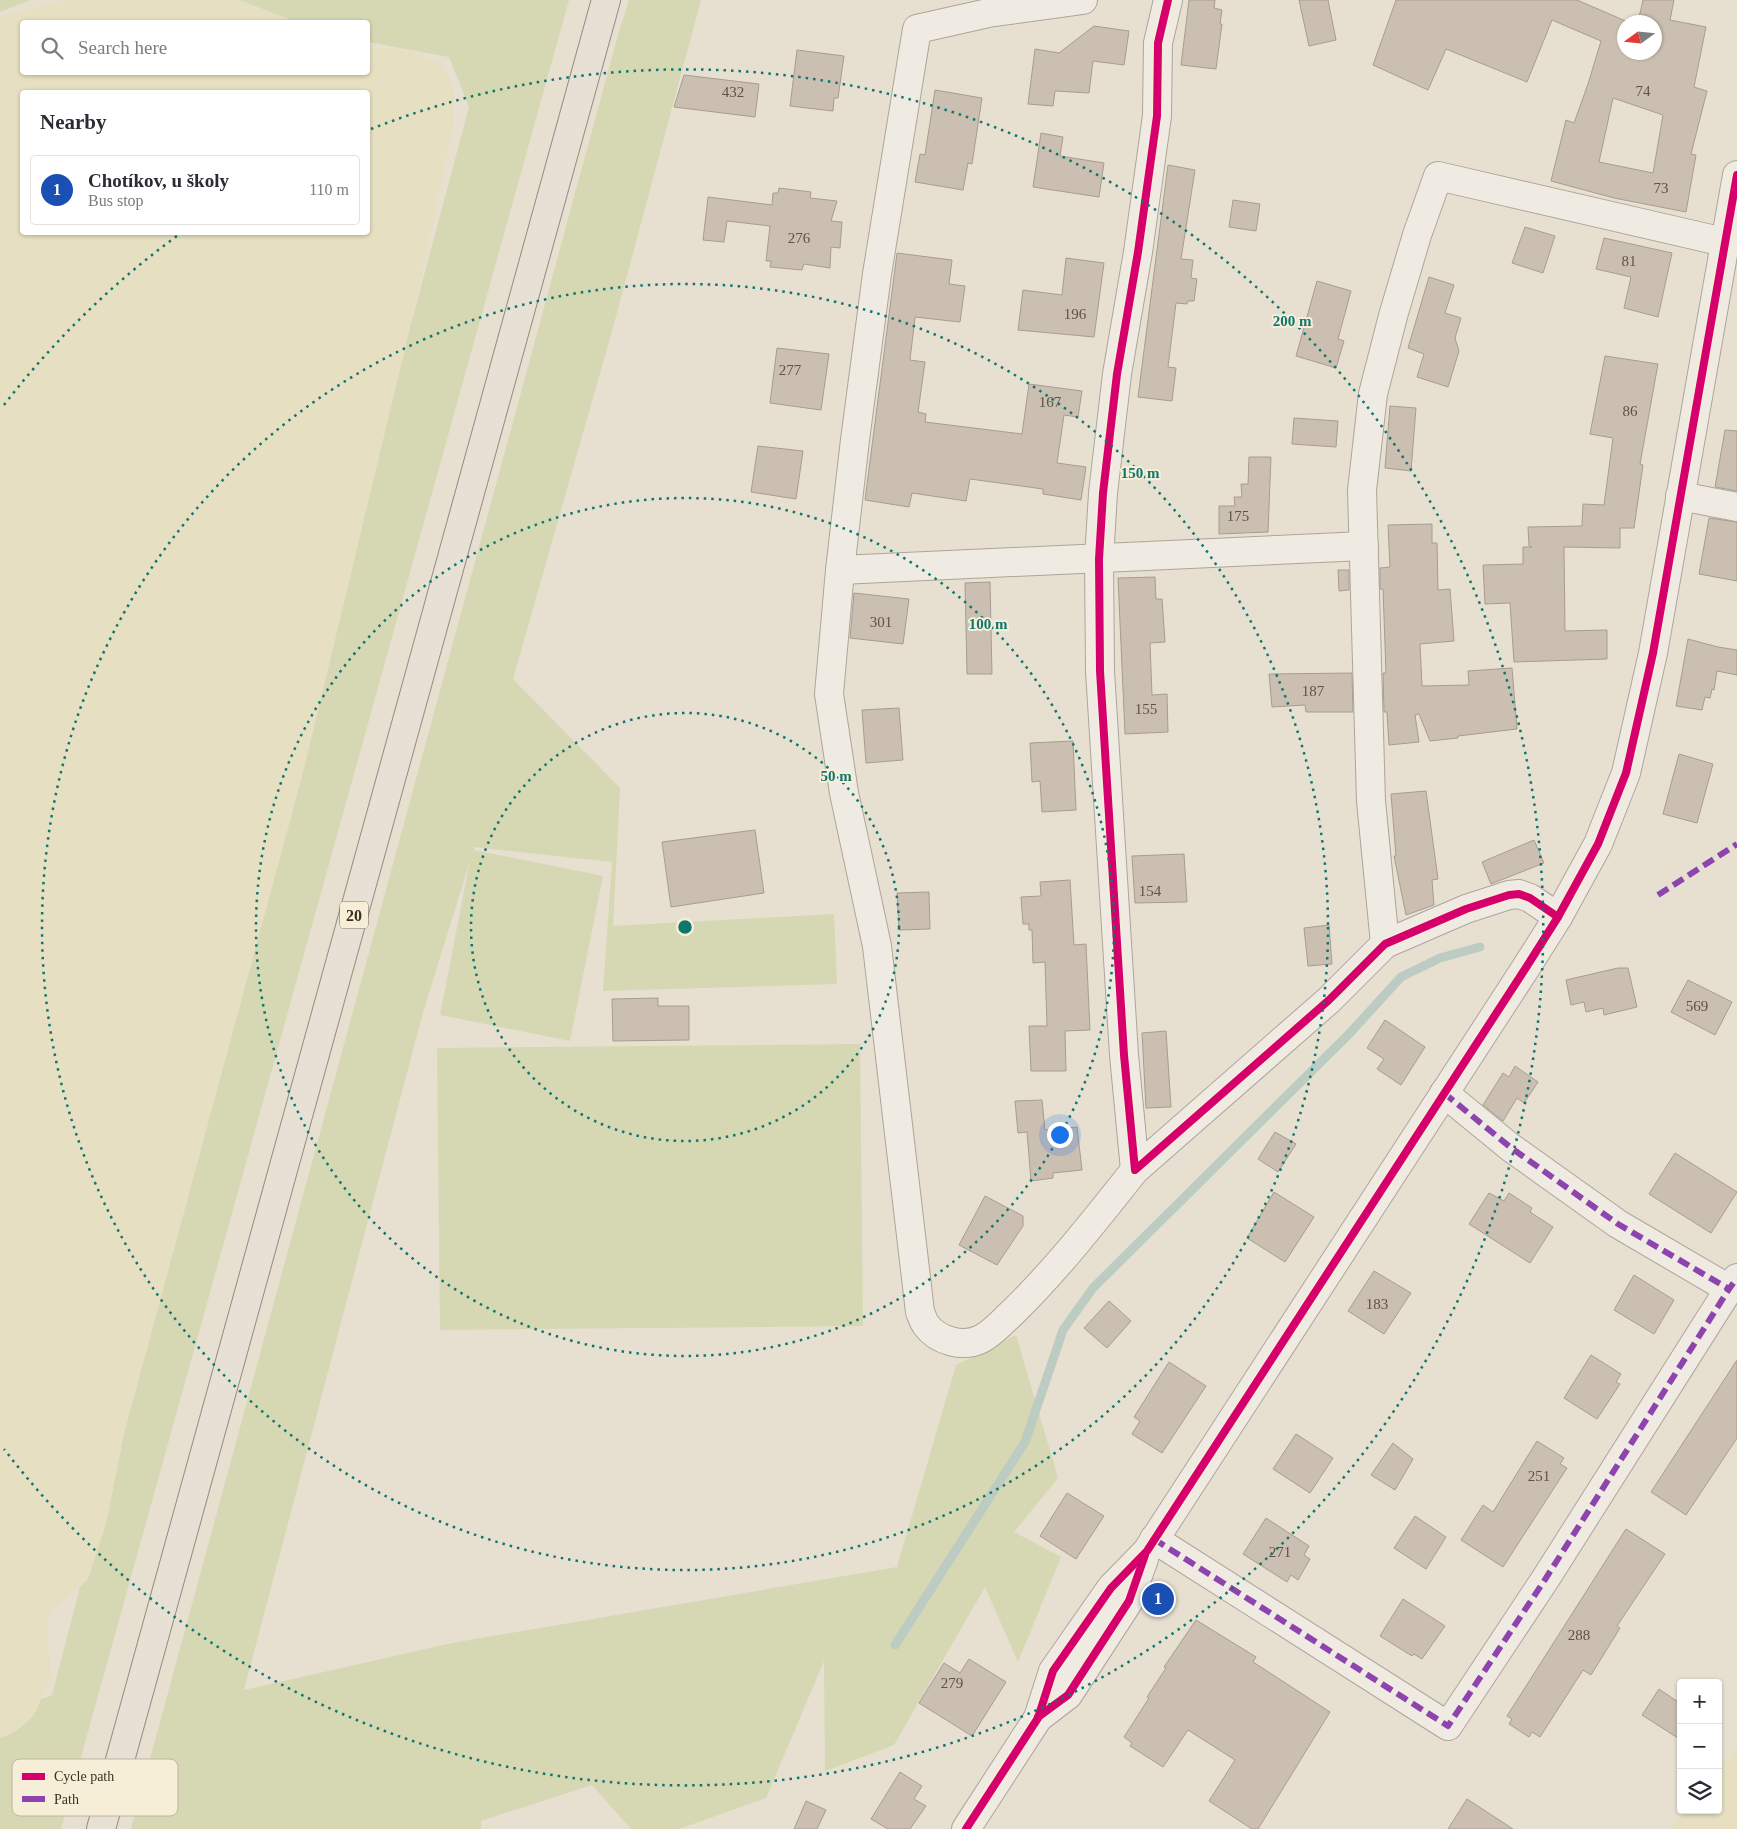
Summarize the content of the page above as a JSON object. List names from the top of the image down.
{
  "streets": {
    "main road": ["20"]
  },
  "house_numbers": [
    "74",
    "432",
    "73",
    "276",
    "81",
    "196",
    "277",
    "167",
    "86",
    "175",
    "301",
    "187",
    "155",
    "154",
    "569",
    "183",
    "251",
    "271",
    "288",
    "279"
  ],
  "legend": ["Cycle path", "Path"],
  "north": "left",
  "page": {
    "search": "Search here",
    "heading": "Nearby",
    "list": [
      {
        "mark": "1",
        "name": "Chotíkov, u školy",
        "note": "Bus stop",
        "value": "110 m"
      }
    ],
    "pins": "1",
    "map_buttons": ["+", "−"]
  },
  "rings": [
    "200 m",
    "150 m",
    "100 m",
    "50 m"
  ]
}
